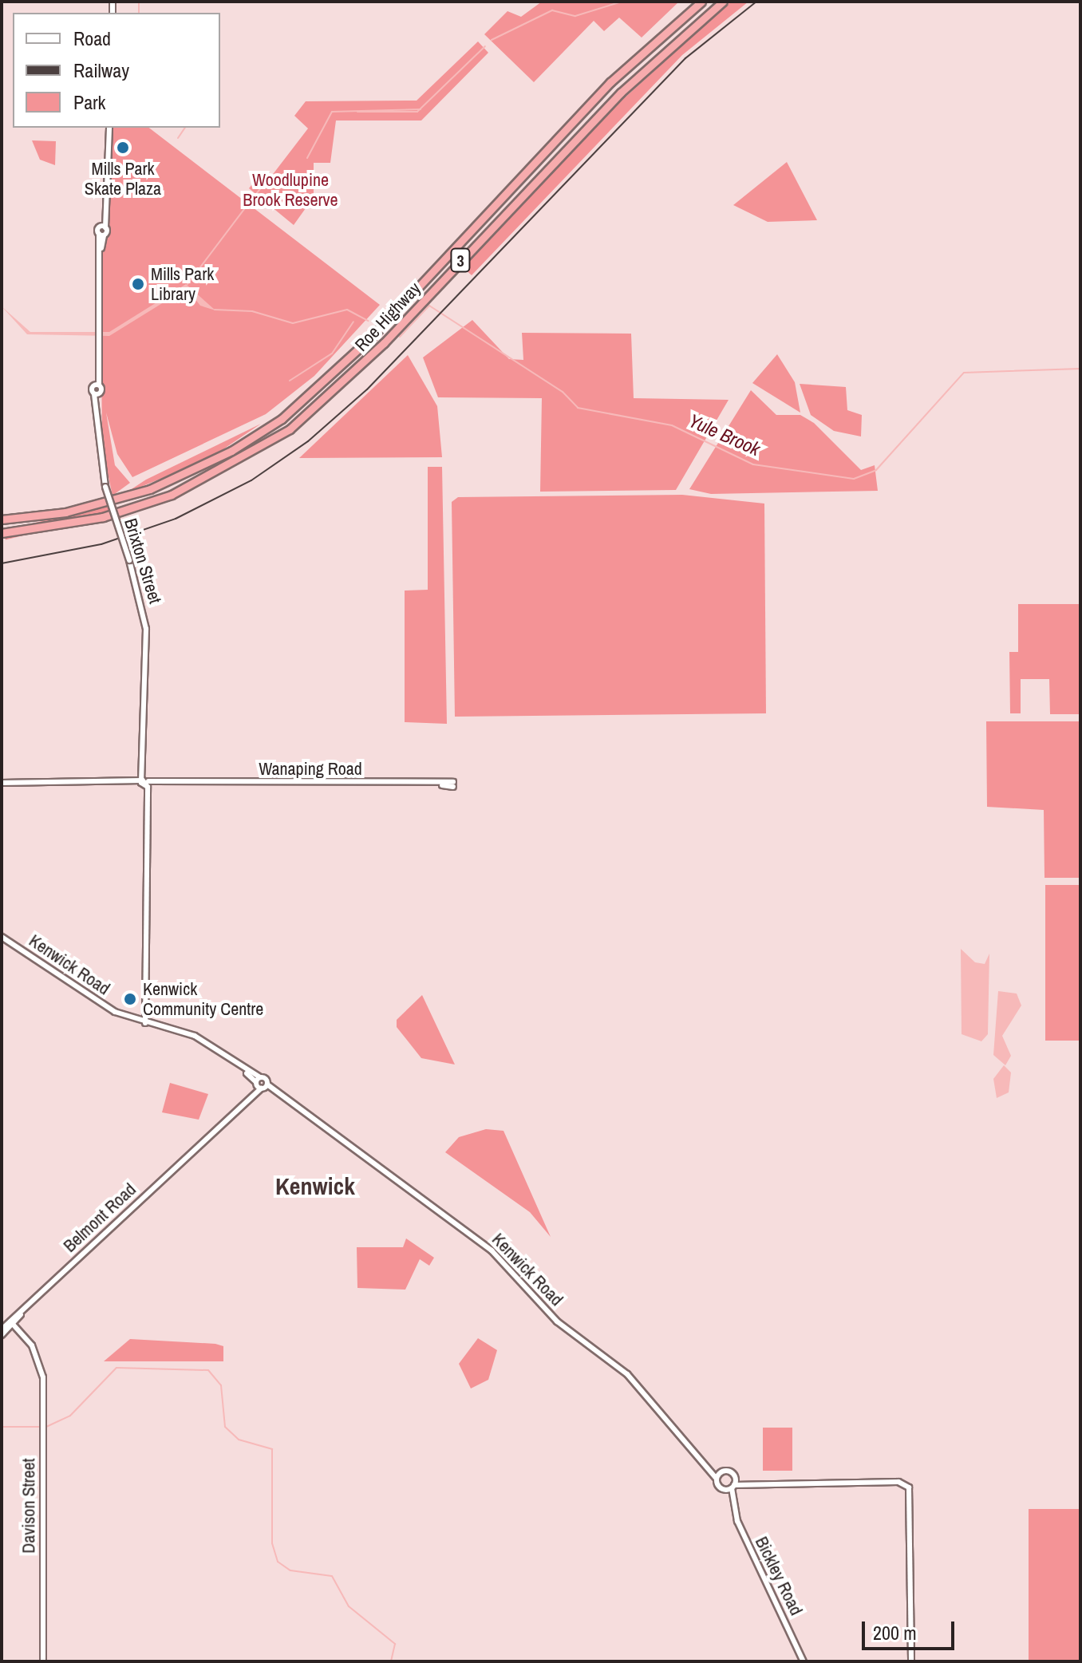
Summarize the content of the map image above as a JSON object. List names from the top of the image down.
{
  "streets": {
    "highway": ["3", "Roe Highway"],
    "main road": [
      "Brixton Street",
      "Wanaping Road",
      "Kenwick Road",
      "Belmont Road",
      "Davison Street",
      "Bickley Road"
    ]
  },
  "crossings": [
    ["Brixton Street", "Wanaping Road"],
    ["Brixton Street", "Kenwick Road"],
    ["Kenwick Road", "Belmont Road"],
    ["Kenwick Road", "Bickley Road"],
    ["Belmont Road", "Davison Street"]
  ],
  "districts": ["Kenwick"],
  "water": ["Yule Brook"],
  "parks": ["Woodlupine Brook Reserve"],
  "places": ["Mills Park Skate Plaza", "Mills Park Library", "Kenwick Community Centre"],
  "legend": ["Road", "Railway", "Park"],
  "scale_bar": "200 m"
}
